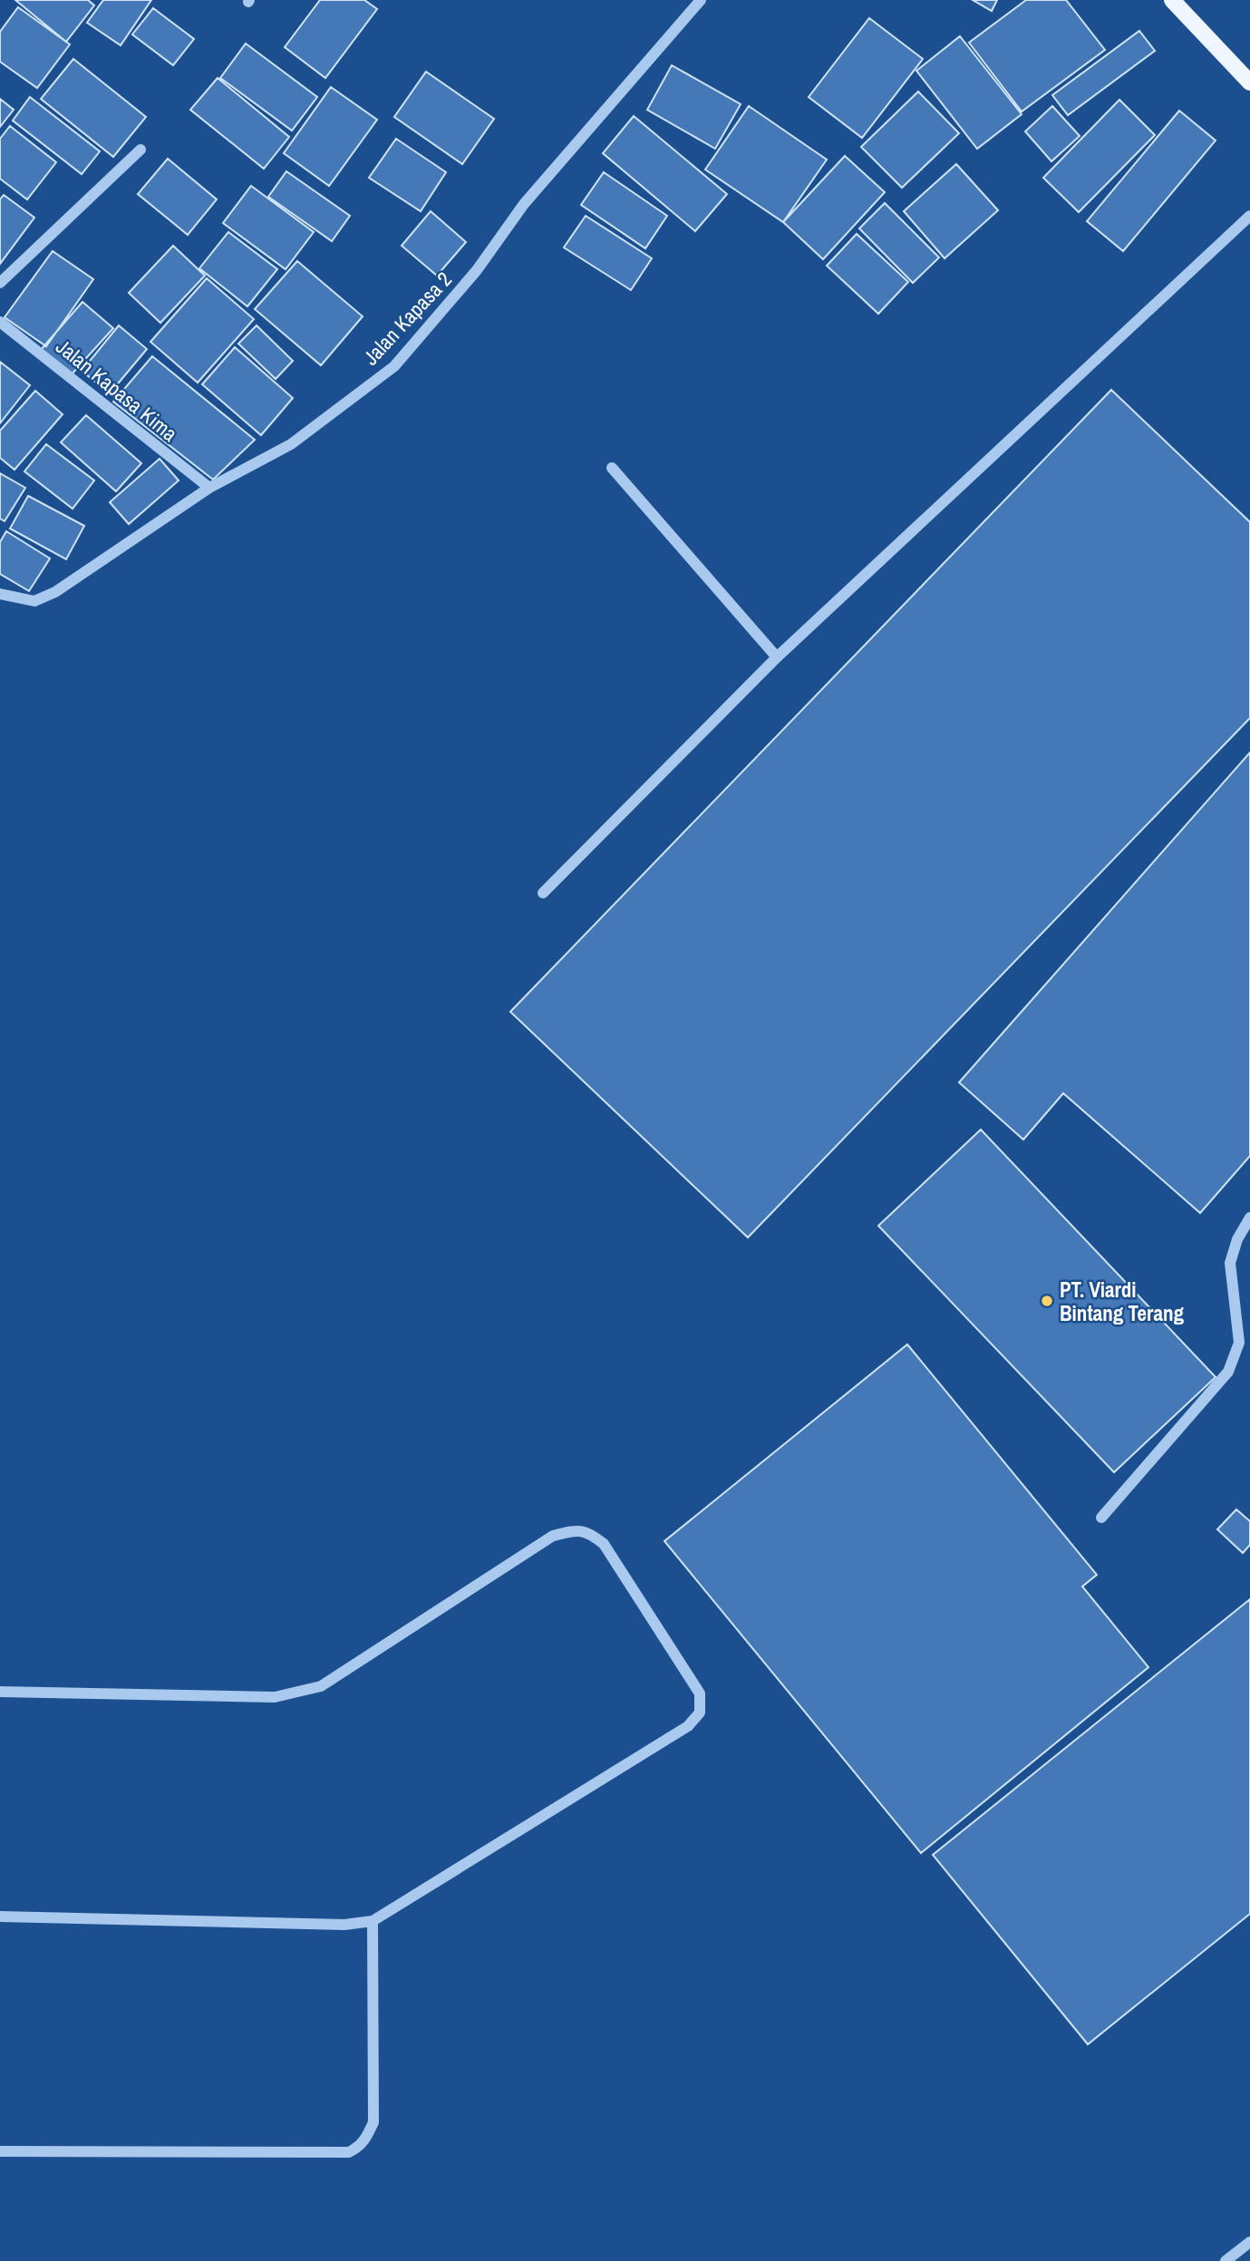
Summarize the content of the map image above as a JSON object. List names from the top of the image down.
{
  "streets": {
    "street": ["Jalan Kapasa 2", "Jalan Kapasa Kima"]
  },
  "crossings": [
    ["Jalan Kapasa 2", "Jalan Kapasa Kima"]
  ],
  "places": ["PT. Viardi Bintang Terang"]
}
